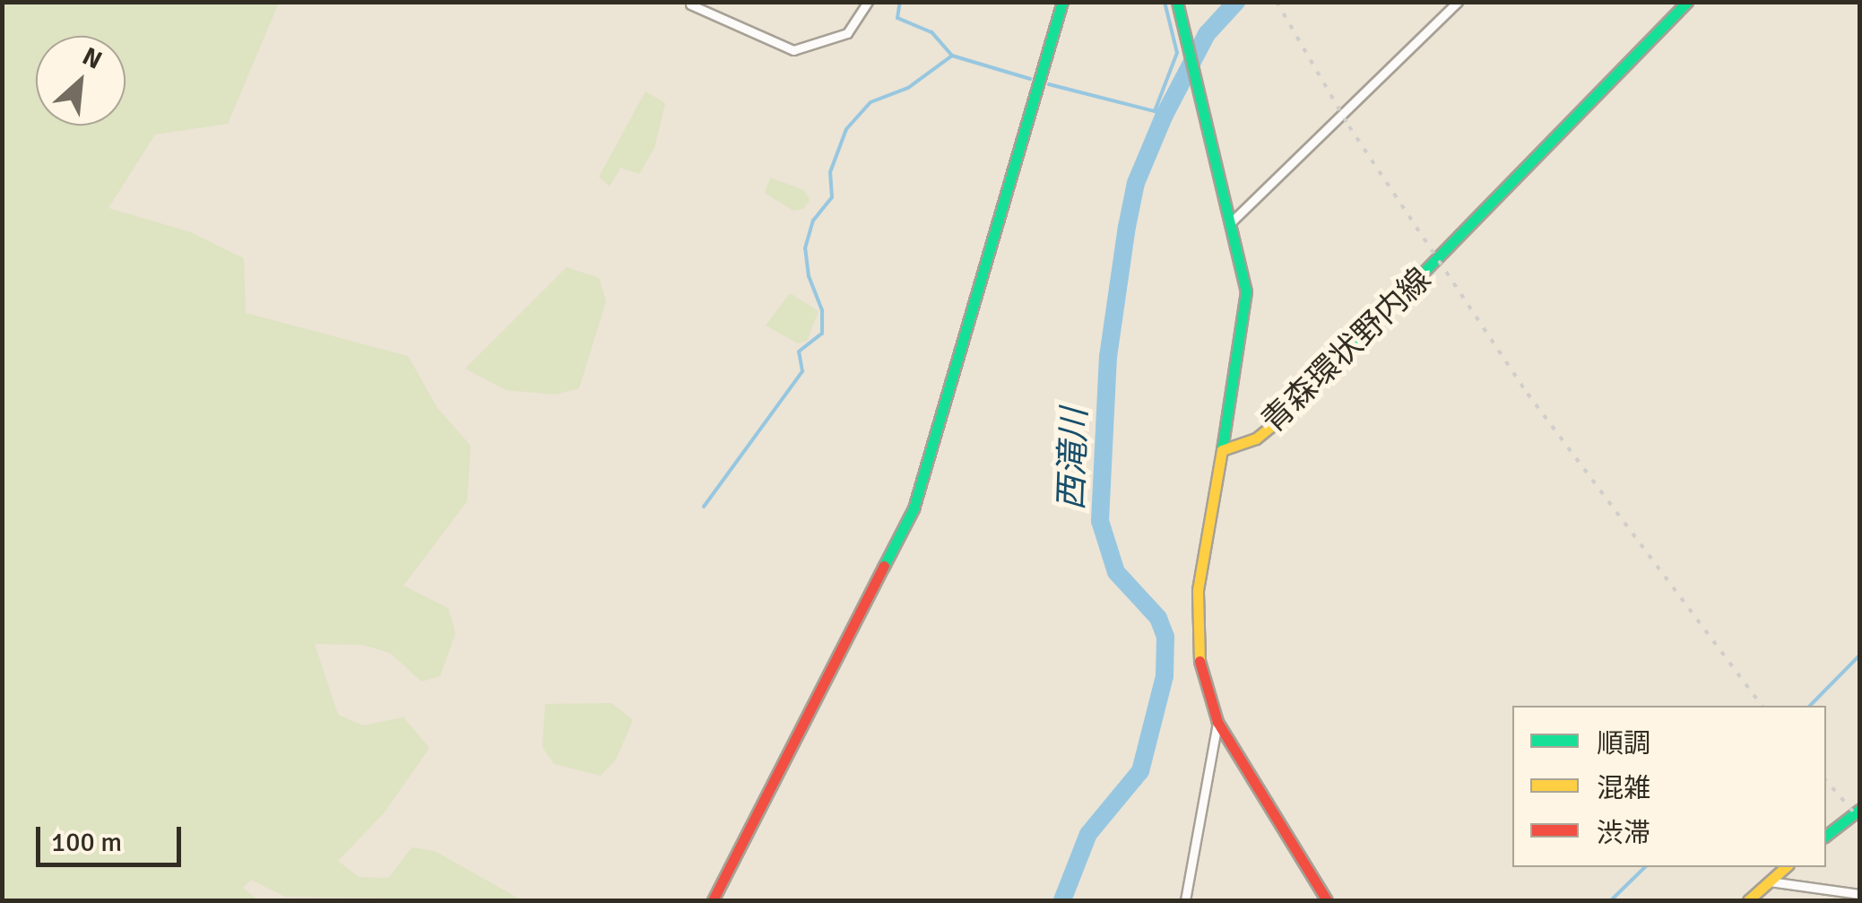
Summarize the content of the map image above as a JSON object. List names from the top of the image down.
{
  "streets": {
    "street": ["青森環状野内線"]
  },
  "water": ["西滝川"],
  "legend": ["順調", "混雑", "渋滞"],
  "scale_bar": "100 m",
  "north": "top right"
}
